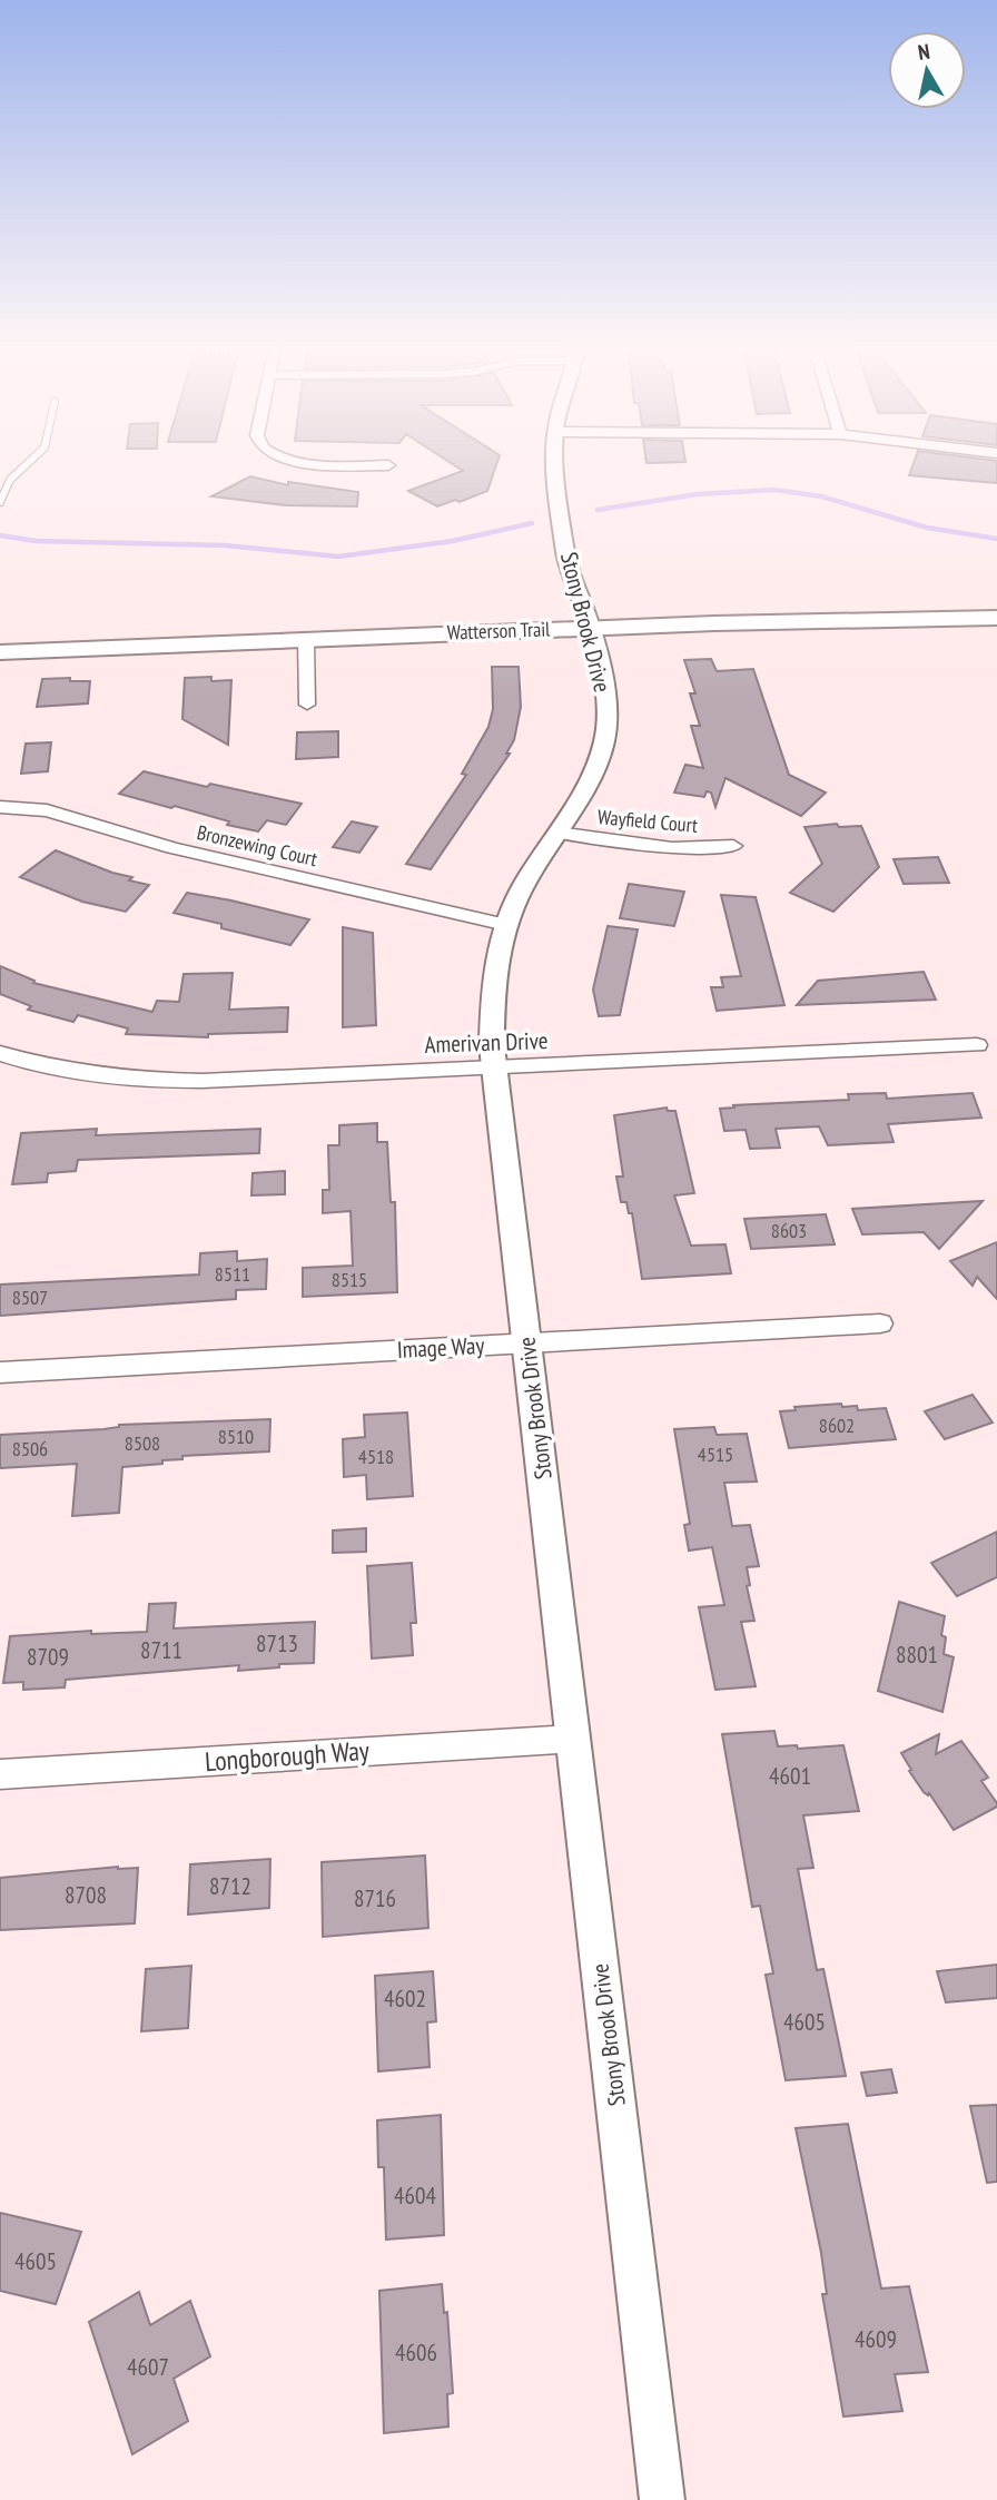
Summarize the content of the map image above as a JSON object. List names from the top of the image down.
{
  "streets": {
    "main road": ["Watterson Trail"],
    "street": [
      "Stony Brook Drive",
      "Wayfield Court",
      "Bronzewing Court",
      "Amerivan Drive",
      "Image Way",
      "Longborough Way"
    ]
  },
  "crossings": [
    ["Stony Brook Drive", "Watterson Trail"],
    ["Stony Brook Drive", "Wayfield Court"],
    ["Stony Brook Drive", "Bronzewing Court"],
    ["Stony Brook Drive", "Amerivan Drive"],
    ["Stony Brook Drive", "Image Way"],
    ["Stony Brook Drive", "Longborough Way"]
  ],
  "house_numbers": [
    "8603",
    "8511",
    "8515",
    "8507",
    "8602",
    "8510",
    "8508",
    "8506",
    "4515",
    "4518",
    "8713",
    "8711",
    "8801",
    "8709",
    "4601",
    "8712",
    "8708",
    "8716",
    "4602",
    "4605",
    "4604",
    "4605",
    "4609",
    "4606",
    "4607"
  ],
  "north": "top"
}
